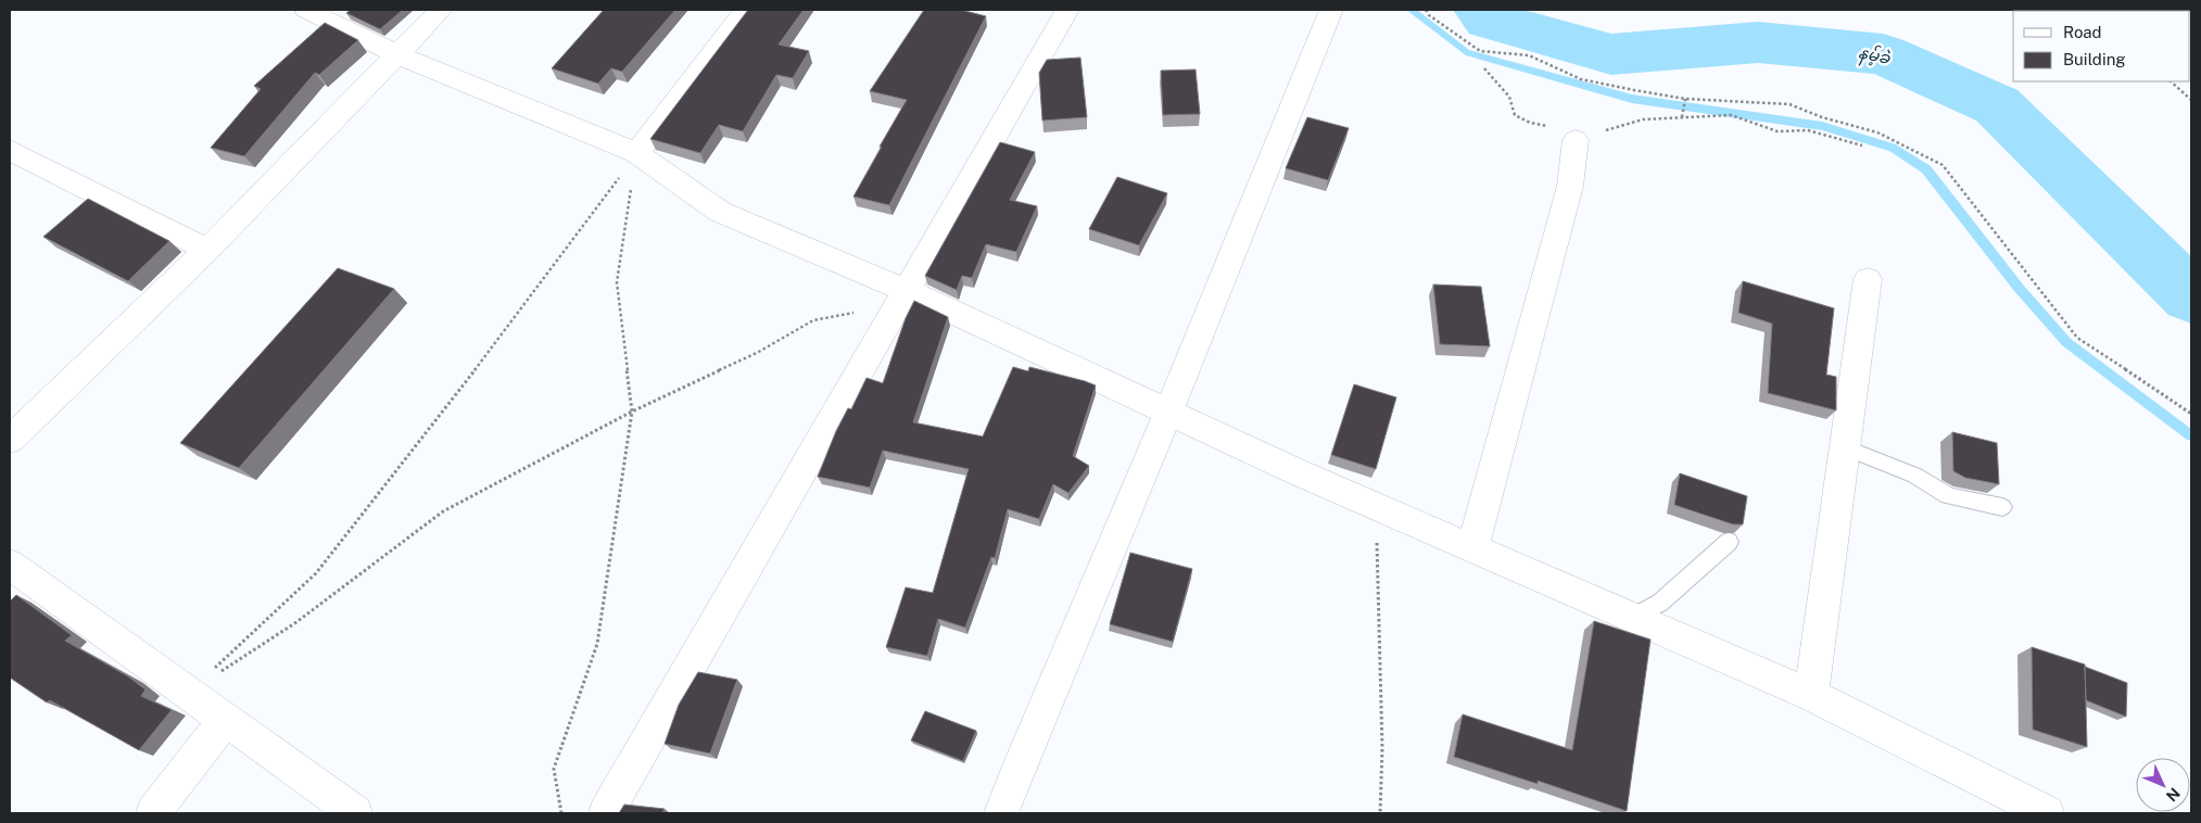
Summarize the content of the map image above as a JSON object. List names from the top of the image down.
{
  "water": ["နမ့်ခဲ"],
  "legend": ["Road", "Building"],
  "north": "bottom right"
}
